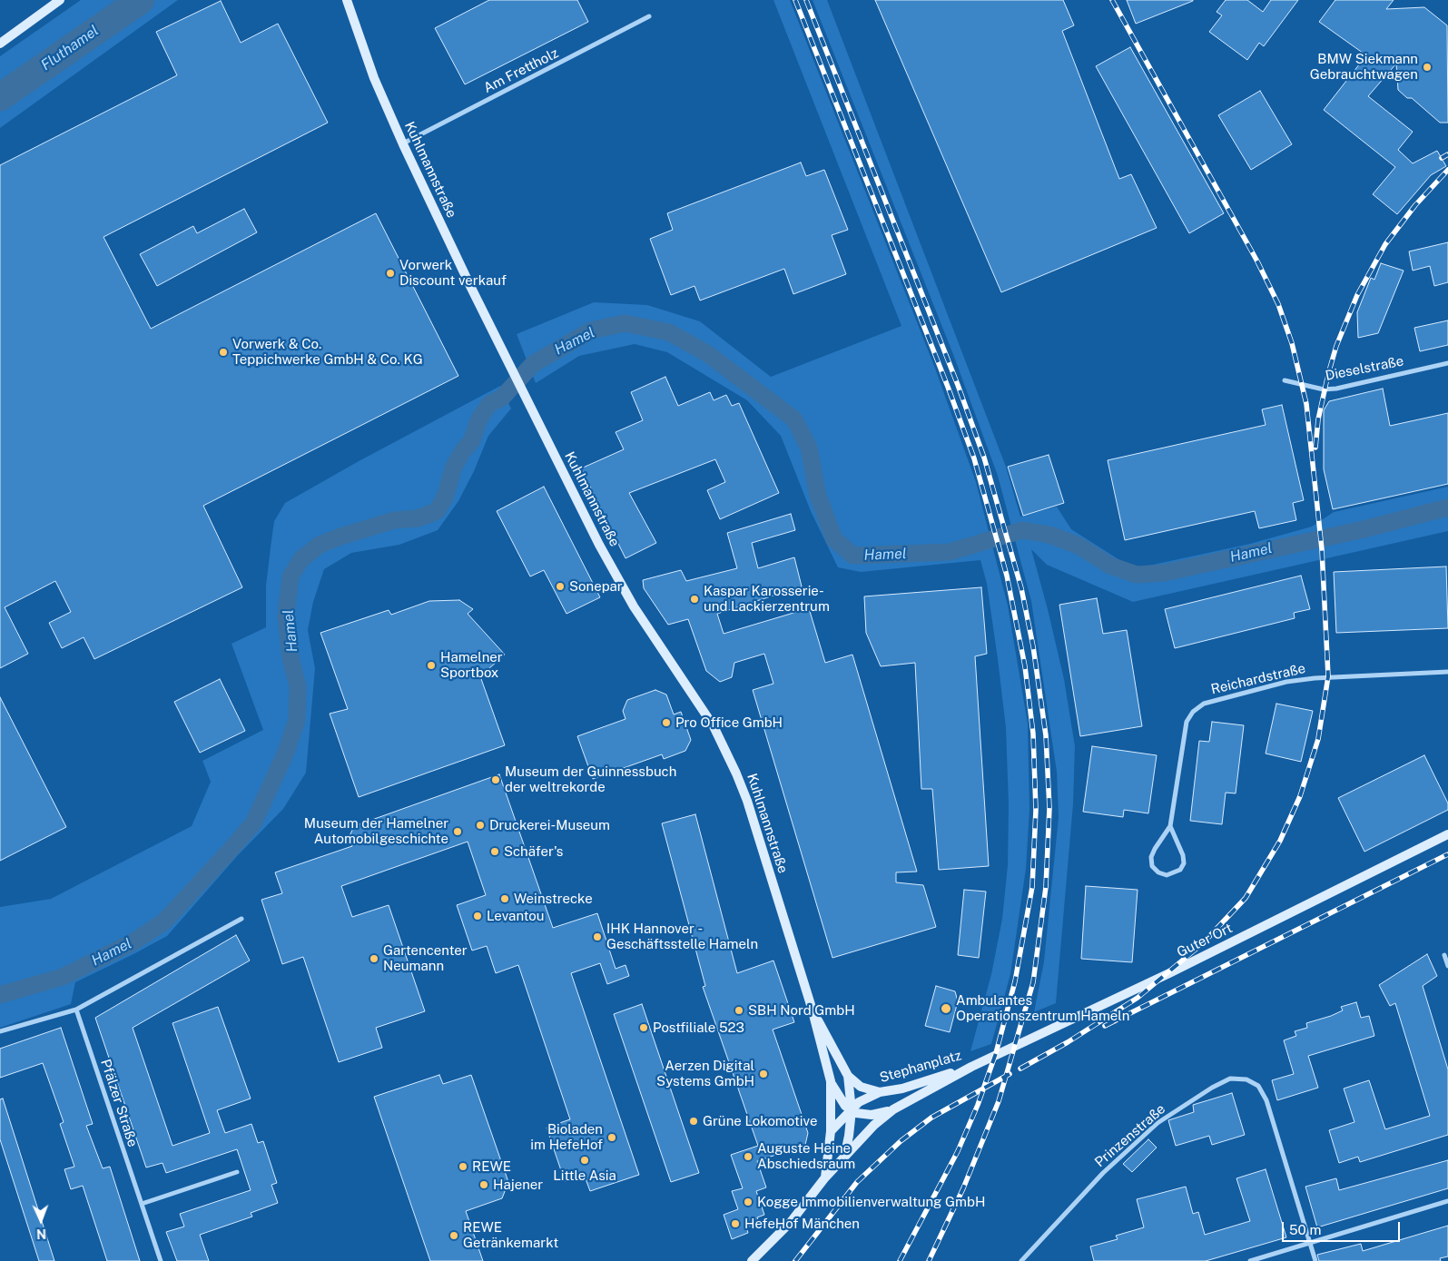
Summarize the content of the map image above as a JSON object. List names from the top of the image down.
{
  "streets": {
    "main road": ["Kuhlmannstraße", "Guter Ort", "Stephanplatz"],
    "street": [
      "Am Frettholz",
      "Dieselstraße",
      "Reichardstraße",
      "Pfälzer Straße",
      "Prinzenstraße"
    ]
  },
  "crossings": [
    ["Am Frettholz", "Kuhlmannstraße"],
    ["Kuhlmannstraße", "Stephanplatz"],
    ["Guter Ort", "Stephanplatz"]
  ],
  "water": ["Fluthamel", "Hamel"],
  "places": [
    "BMW Siekmann Gebrauchtwagen",
    "Vorwerk Discount verkauf",
    "Vorwerk & Co. Teppichwerke GmbH & Co. KG",
    "Sonepar",
    "Kaspar Karosserie- und Lackierzentrum",
    "Hamelner Sportbox",
    "Pro Office GmbH",
    "Museum der Guinnessbuch der weltrekorde",
    "Druckerei-Museum",
    "Museum der Hamelner Automobilgeschichte",
    "Schäfer's",
    "Weinstrecke",
    "Levantou",
    "IHK Hannover - Geschäftsstelle Hameln",
    "Gartencenter Neumann",
    "Ambulantes Operationszentrum Hameln",
    "SBH Nord GmbH",
    "Postfiliale 523",
    "Aerzen Digital Systems GmbH",
    "Grüne Lokomotive",
    "Bioladen im HefeHof",
    "Auguste Heine Abschiedsraum",
    "Little Asia",
    "REWE",
    "Hajener",
    "Kogge Immobilienverwaltung GmbH",
    "HefeHof Mänchen",
    "REWE Getränkemarkt"
  ],
  "scale_bar": "50 m",
  "north": "bottom"
}
